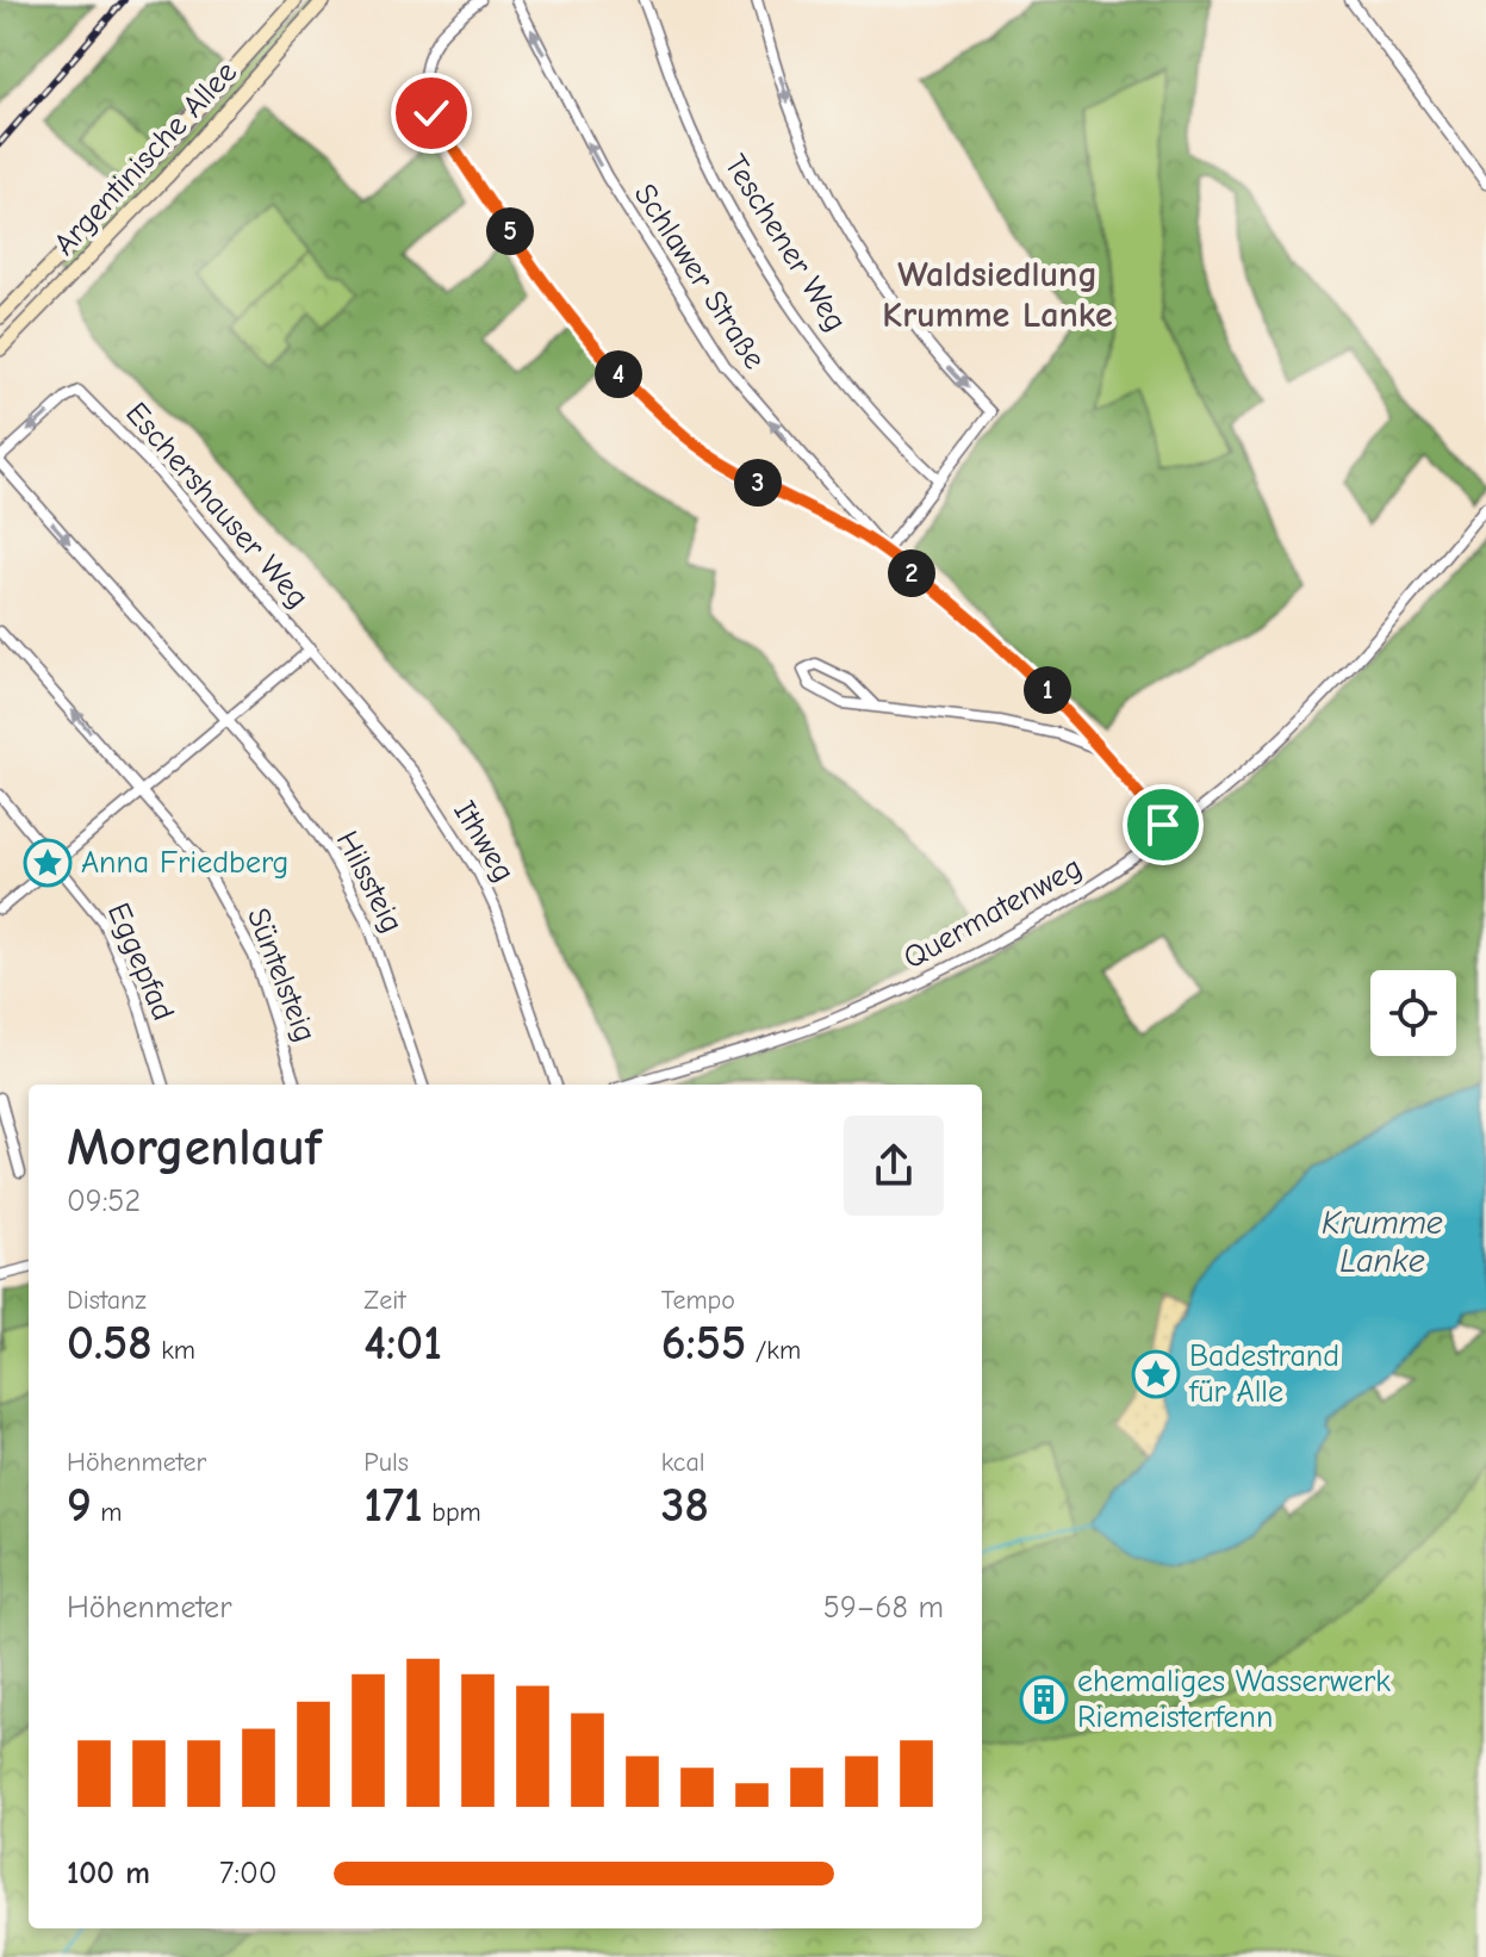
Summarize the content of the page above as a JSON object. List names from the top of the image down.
{
  "streets": {
    "main road": ["Argentinische Allee"],
    "street": [
      "Teschener Weg",
      "Schlawer Straße",
      "Eschershauser Weg",
      "Ithweg",
      "Hilssteig",
      "Quermatenweg",
      "Eggepfad",
      "Süntelsteig"
    ]
  },
  "crossings": [
    ["Eschershauser Weg", "Ithweg"],
    ["Eschershauser Weg", "Hilssteig"],
    ["Eschershauser Weg", "Eggepfad"],
    ["Eschershauser Weg", "Süntelsteig"]
  ],
  "one_way": ["Schlawer Straße"],
  "districts": ["Waldsiedlung Krumme Lanke"],
  "water": ["Krumme Lanke"],
  "places": {
    "place": ["Anna Friedberg", "Badestrand für Alle"],
    "building": ["ehemaliges Wasserwerk Riemeisterfenn"]
  },
  "page": {
    "pins": [
      "5",
      "4",
      "3",
      "2",
      "1"
    ],
    "heading": ["Morgenlauf", "09:52"],
    "stats": [
      ["Distanz", "0.58 km"],
      ["Zeit", "4:01"],
      ["Tempo", "6:55 /km"],
      ["Höhenmeter", "9 m"],
      ["Puls", "171 bpm"],
      ["kcal", "38"]
    ],
    "chart": ["Höhenmeter", "59–68 m"],
    "list": [
      {
        "name": "100 m",
        "note": "7:00"
      }
    ]
  }
}
